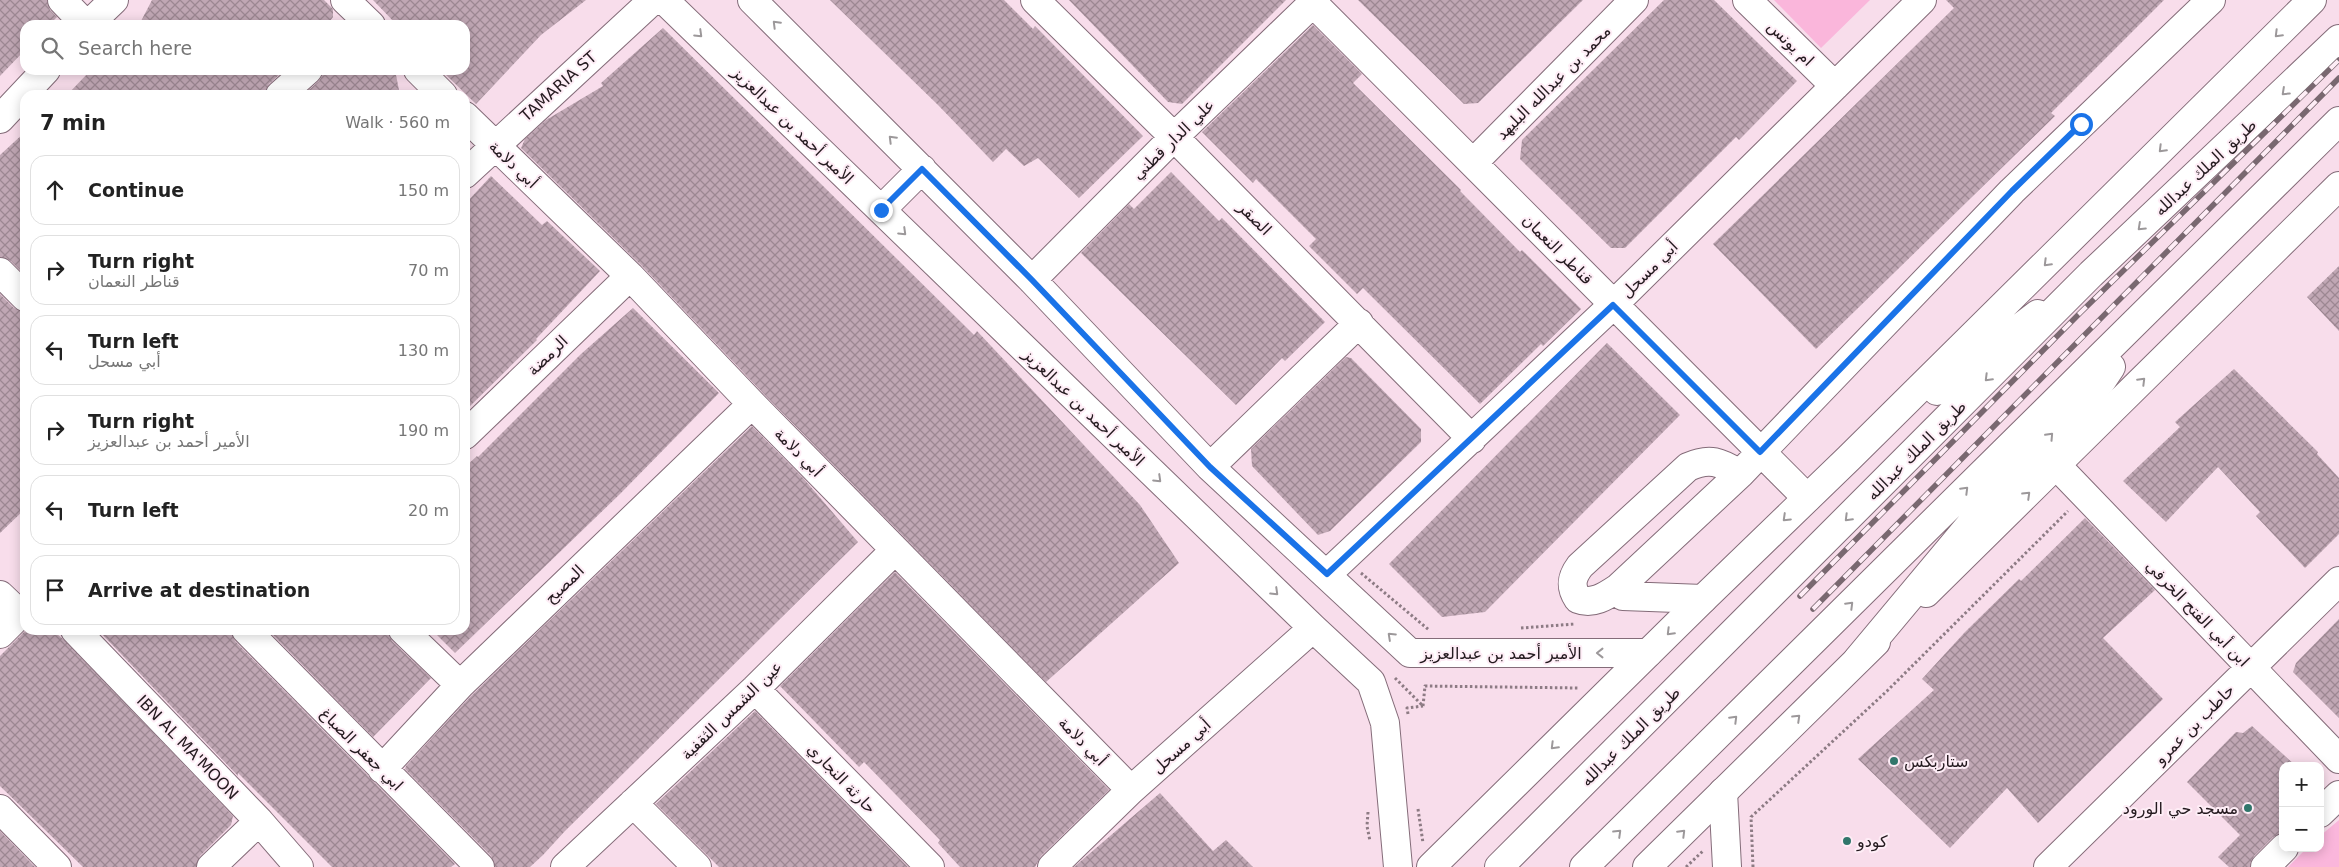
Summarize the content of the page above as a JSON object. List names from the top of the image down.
{
  "streets": {
    "main road": [
      "ام يونس",
      "محمد بن عبدالله البليهد",
      "TAMARIA ST",
      "الأمير أحمد بن عبدالعزيز",
      "علي الدار قطني",
      "أبي دلامة",
      "طريق الملك عبدالله",
      "الصقر",
      "قناطر النعمان",
      "أبي مسحل",
      "الرمضة",
      "المصبح",
      "ابن أبي الفتح الخرفي",
      "عين الشمس الثقفية",
      "حاطب بن عمرو",
      "IBN AL MA'MOON",
      "ابي جعفر الصباغ",
      "حارثة النجاري"
    ]
  },
  "crossings": [
    ["ام يونس", "أبي مسحل"],
    ["محمد بن عبدالله البليهد", "قناطر النعمان"],
    ["TAMARIA ST", "أبي دلامة"],
    ["الأمير أحمد بن عبدالعزيز", "علي الدار قطني"],
    ["الأمير أحمد بن عبدالعزيز", "أبي مسحل"],
    ["علي الدار قطني", "الصقر"],
    ["علي الدار قطني", "قناطر النعمان"],
    ["أبي دلامة", "أبي مسحل"],
    ["أبي دلامة", "الرمضة"],
    ["أبي دلامة", "المصبح"],
    ["أبي دلامة", "عين الشمس الثقفية"],
    ["الصقر", "أبي مسحل"],
    ["قناطر النعمان", "أبي مسحل"],
    ["المصبح", "ابي جعفر الصباغ"],
    ["ابن أبي الفتح الخرفي", "حاطب بن عمرو"],
    ["عين الشمس الثقفية", "حارثة النجاري"]
  ],
  "places": ["ستاربكس", "مسجد حي الورود", "كودو"],
  "page": {
    "search": "Search here",
    "heading": ["7 min", "Walk · 560 m"],
    "list": [
      ["Continue", "150 m"],
      ["Turn right", "قناطر النعمان", "70 m"],
      ["Turn left", "أبي مسحل", "130 m"],
      ["Turn right", "الأمير أحمد بن عبدالعزيز", "190 m"],
      ["Turn left", "20 m"],
      "Arrive at destination"
    ],
    "map_buttons": ["+", "−"]
  }
}
